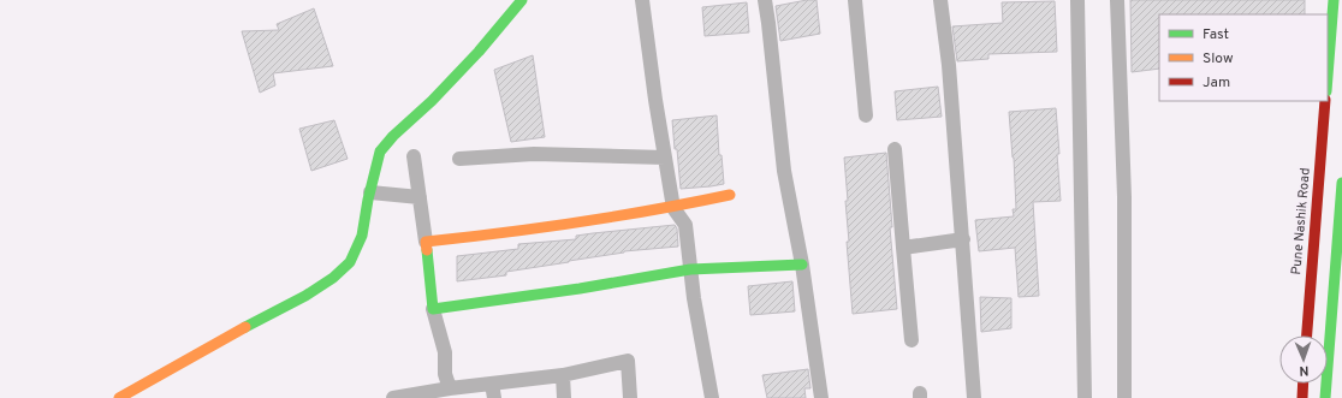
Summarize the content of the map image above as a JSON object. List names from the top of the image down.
{
  "streets": {
    "main road": ["Pune Nashik Road"]
  },
  "legend": ["Fast", "Slow", "Jam"],
  "north": "bottom"
}
